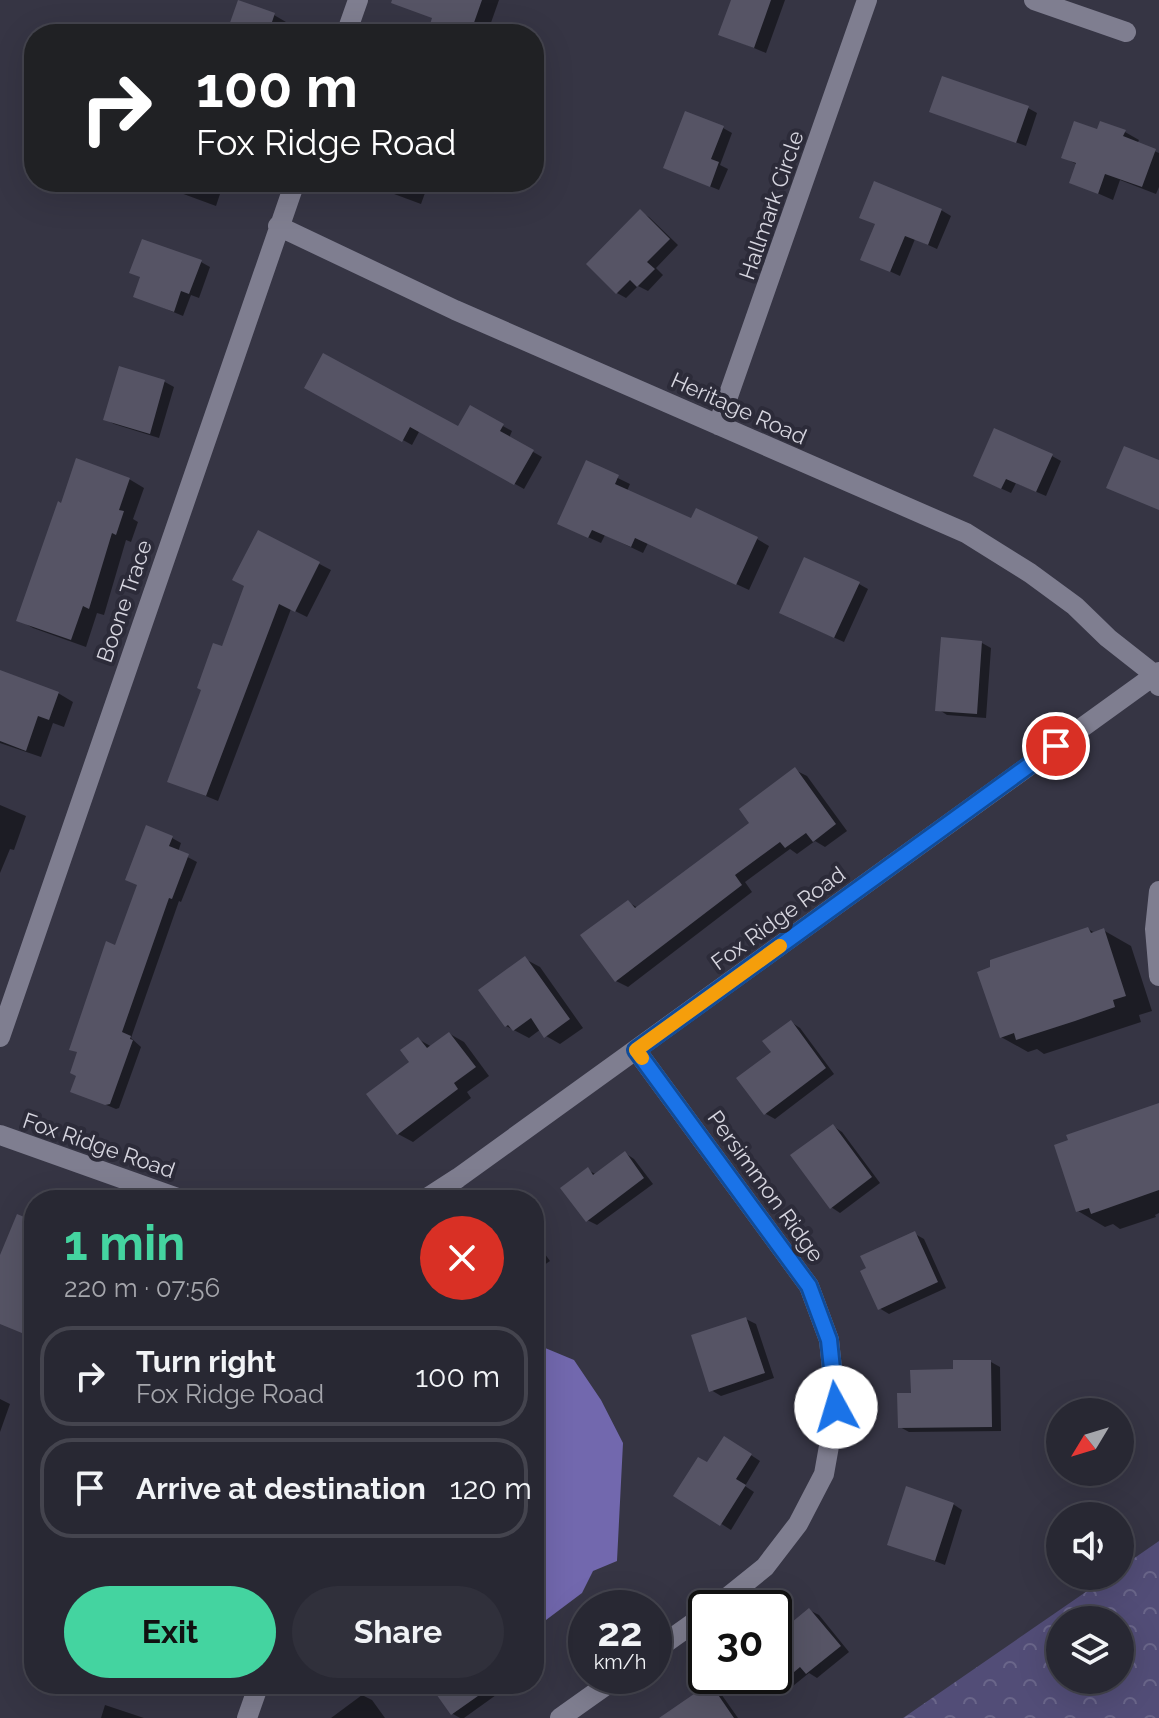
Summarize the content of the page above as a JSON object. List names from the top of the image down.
{
  "streets": {
    "street": [
      "Hallmark Circle",
      "Heritage Road",
      "Boone Trace",
      "Fox Ridge Road",
      "Persimmon Ridge"
    ]
  },
  "crossings": [
    ["Hallmark Circle", "Heritage Road"],
    ["Heritage Road", "Boone Trace"],
    ["Heritage Road", "Fox Ridge Road"],
    ["Fox Ridge Road", "Persimmon Ridge"]
  ],
  "north": "bottom left",
  "page": {
    "turn": ["100 m", "Fox Ridge Road"],
    "heading": ["1 min", "220 m · 07:56"],
    "list": [
      {
        "name": "Turn right",
        "note": "Fox Ridge Road",
        "value": "100 m"
      },
      {
        "name": "Arrive at destination",
        "value": "120 m"
      }
    ],
    "buttons": ["Exit", "Share"],
    "speed": "22 km/h",
    "limit": "30"
  }
}
